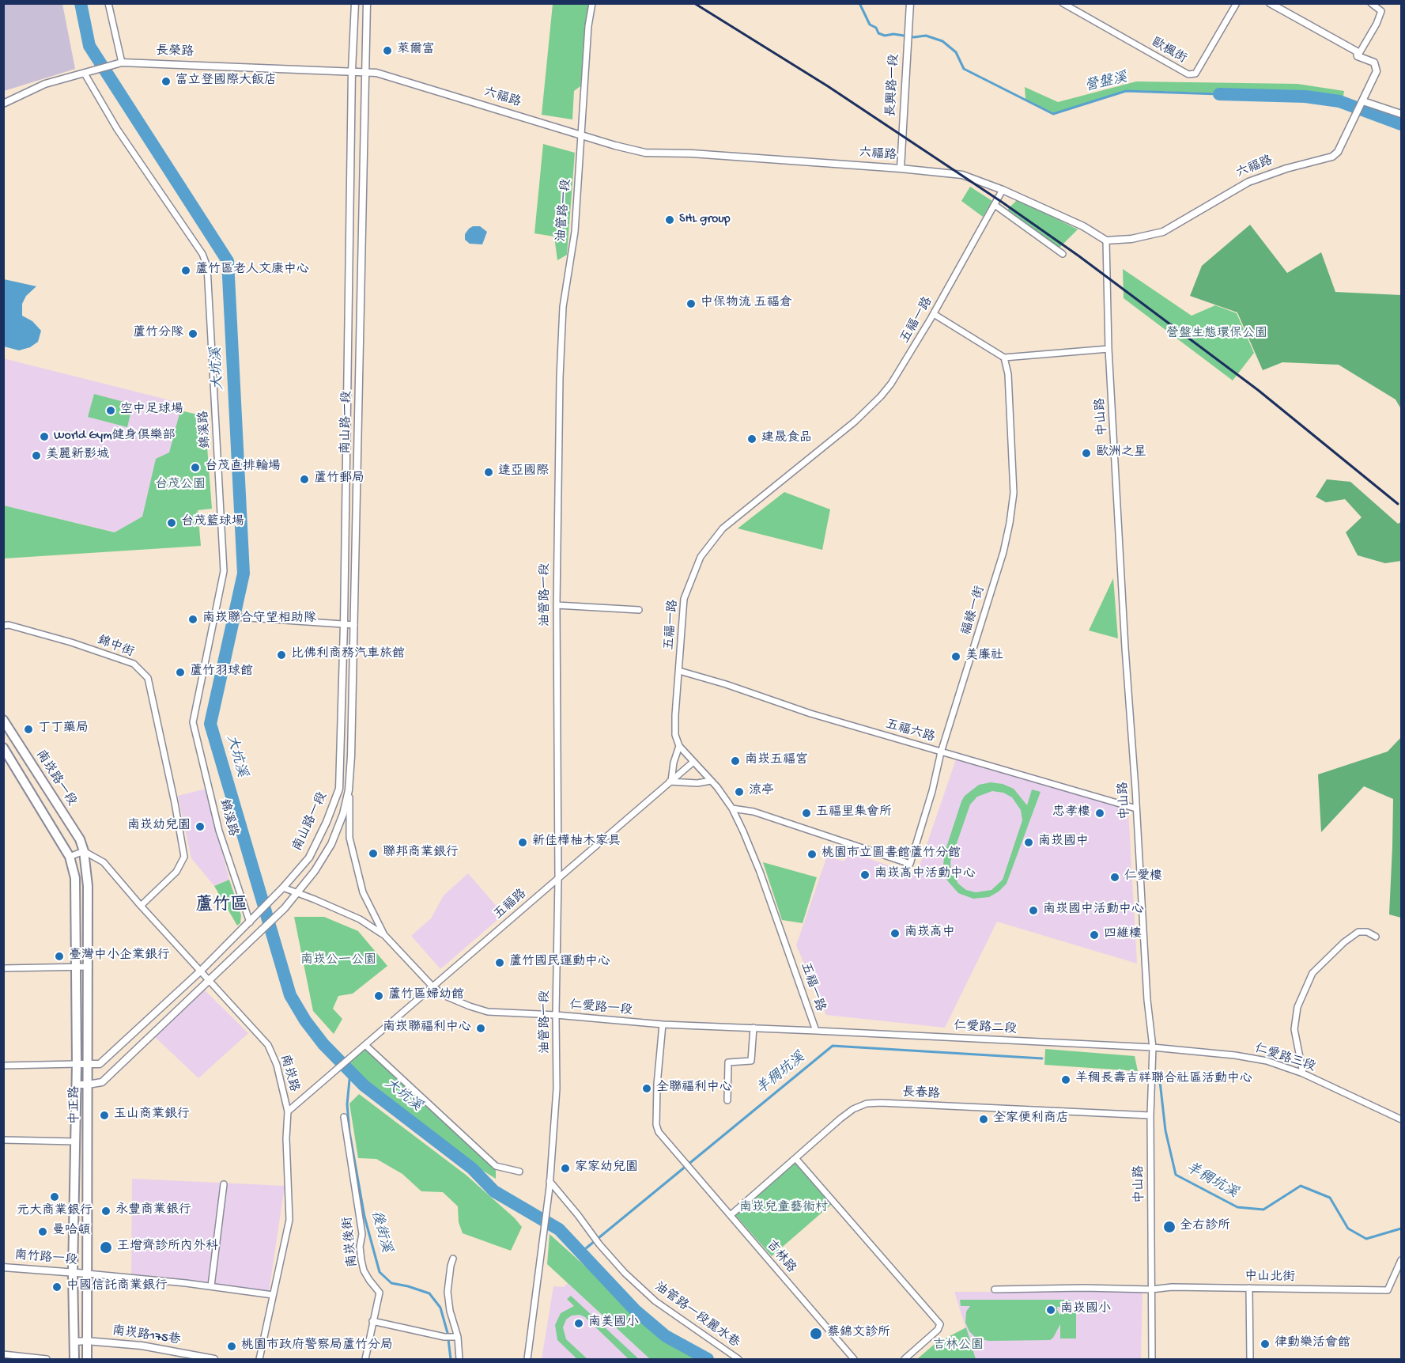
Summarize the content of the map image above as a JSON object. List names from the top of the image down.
{
  "streets": {
    "main road": ["南崁路一段", "中正路"],
    "street": [
      "歐楓街",
      "長榮路",
      "長興路一段",
      "六福路",
      "油管路一段",
      "五福一路",
      "中山路",
      "南山路一段",
      "錦溪路",
      "福祿一街",
      "錦中街",
      "五福六路",
      "五福路",
      "仁愛路一段",
      "仁愛路二段",
      "仁愛路三段",
      "南崁路",
      "長春路",
      "南崁後街",
      "吉林路",
      "南竹路一段",
      "中山北街",
      "油管路一段麗水巷",
      "南崁路175巷"
    ]
  },
  "crossings": [
    ["長榮路", "六福路"],
    ["長榮路", "南山路一段"],
    ["長榮路", "錦溪路"],
    ["長興路一段", "六福路"],
    ["六福路", "油管路一段"],
    ["六福路", "五福一路"],
    ["六福路", "中山路"],
    ["六福路", "南山路一段"],
    ["油管路一段", "五福路"],
    ["油管路一段", "仁愛路一段"],
    ["油管路一段", "油管路一段麗水巷"],
    ["五福一路", "福祿一街"],
    ["五福一路", "五福六路"],
    ["五福一路", "五福路"],
    ["五福一路", "仁愛路一段"],
    ["五福一路", "仁愛路二段"],
    ["中山路", "五福六路"],
    ["中山路", "仁愛路二段"],
    ["中山路", "仁愛路三段"],
    ["中山路", "長春路"],
    ["中山路", "中山北街"],
    ["南山路一段", "錦溪路"],
    ["南山路一段", "仁愛路一段"],
    ["南山路一段", "南崁路"],
    ["福祿一街", "五福六路"],
    ["錦中街", "南崁路"],
    ["南崁路一段", "南崁路"],
    ["南崁路一段", "中正路"],
    ["五福路", "仁愛路一段"],
    ["五福路", "南崁路"],
    ["仁愛路一段", "仁愛路二段"],
    ["仁愛路一段", "吉林路"],
    ["仁愛路二段", "仁愛路三段"],
    ["南崁路", "中正路"],
    ["長春路", "吉林路"],
    ["中正路", "南竹路一段"],
    ["中正路", "南崁路175巷"]
  ],
  "districts": ["蘆竹區"],
  "water": [
    "營盤溪",
    "大坑溪",
    "羊稠坑溪",
    "後街溪"
  ],
  "parks": [
    "營盤生態環保公園",
    "台茂公園",
    "南崁公一公園",
    "南崁兒童藝術村",
    "吉林公園"
  ],
  "places": [
    "萊爾富",
    "富立登國際大飯店",
    "SHL group",
    "蘆竹區老人文康中心",
    "中保物流 五福倉",
    "蘆竹分隊",
    "空中足球場",
    "World Gym健身俱樂部",
    "建晟食品",
    "歐洲之星",
    "美麗新影城",
    "台茂直排輪場",
    "達亞國際",
    "蘆竹郵局",
    "台茂籃球場",
    "南崁聯合守望相助隊",
    "比佛利商務汽車旅館",
    "美廉社",
    "蘆竹羽球館",
    "丁丁藥局",
    "南崁五福宮",
    "涼亭",
    "五福里集會所",
    "忠孝樓",
    "南崁幼兒園",
    "新佳樺柚木家具",
    "南崁國中",
    "聯邦商業銀行",
    "桃園市立圖書館蘆竹分館",
    "南崁高中活動中心",
    "仁愛樓",
    "南崁國中活動中心",
    "南崁高中",
    "四維樓",
    "臺灣中小企業銀行",
    "蘆竹國民運動中心",
    "蘆竹區婦幼館",
    "南崁聯福利中心",
    "羊稠長壽吉祥聯合社區活動中心",
    "全聯福利中心",
    "玉山商業銀行",
    "全家便利商店",
    "家家幼兒園",
    "元大商業銀行",
    "永豐商業銀行",
    "全右診所",
    "曼哈頓",
    "王增齊診所內外科",
    "中國信託商業銀行",
    "南崁國小",
    "南美國小",
    "蔡錦文診所",
    "律動樂活會館",
    "桃園市政府警察局蘆竹分局"
  ]
}
